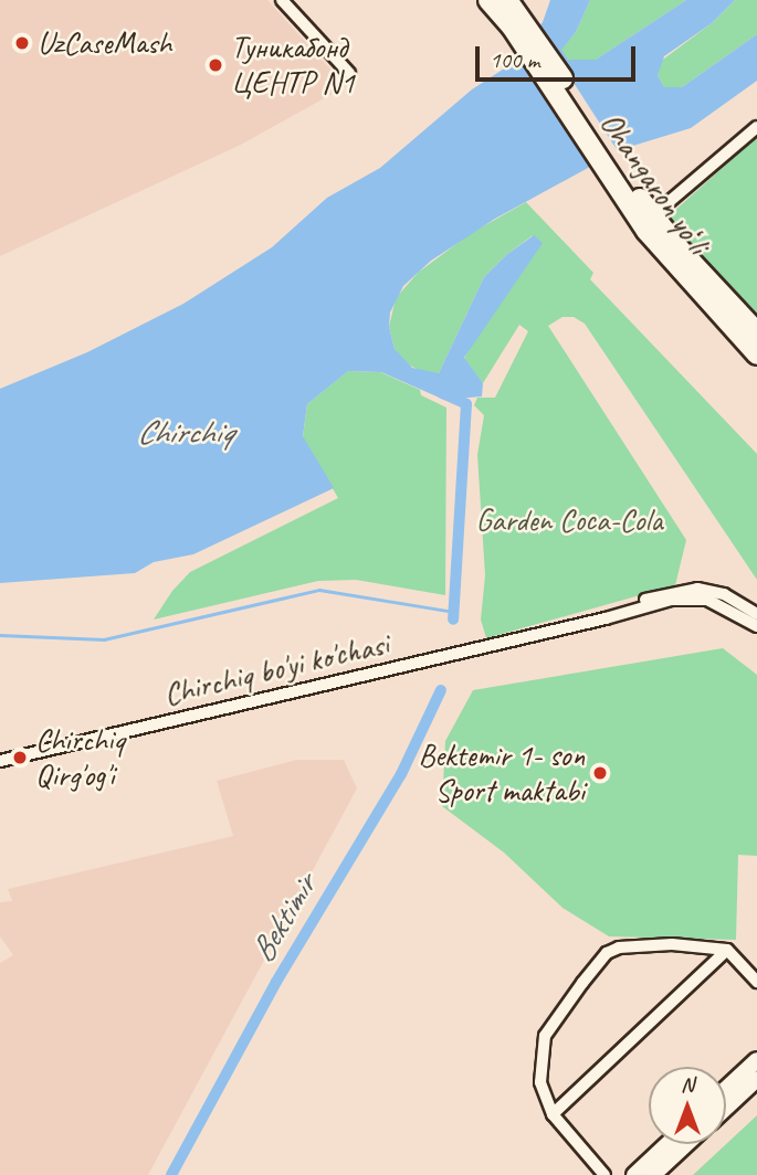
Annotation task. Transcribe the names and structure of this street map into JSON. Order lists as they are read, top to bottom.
{
  "streets": {
    "highway": ["Ohangaron yoʻli"],
    "street": ["Chirchiq bo'yi ko'chasi"]
  },
  "water": ["Chirchiq", "Bektimir"],
  "parks": ["Garden Coca-Cola"],
  "places": [
    "UzCaseMash",
    "Туникабонд ЦЕНТР N1",
    "Chirchiq Qirg'og'i",
    "Bektemir 1- son Sport maktabi"
  ],
  "scale_bar": "100 m",
  "north": "top"
}
